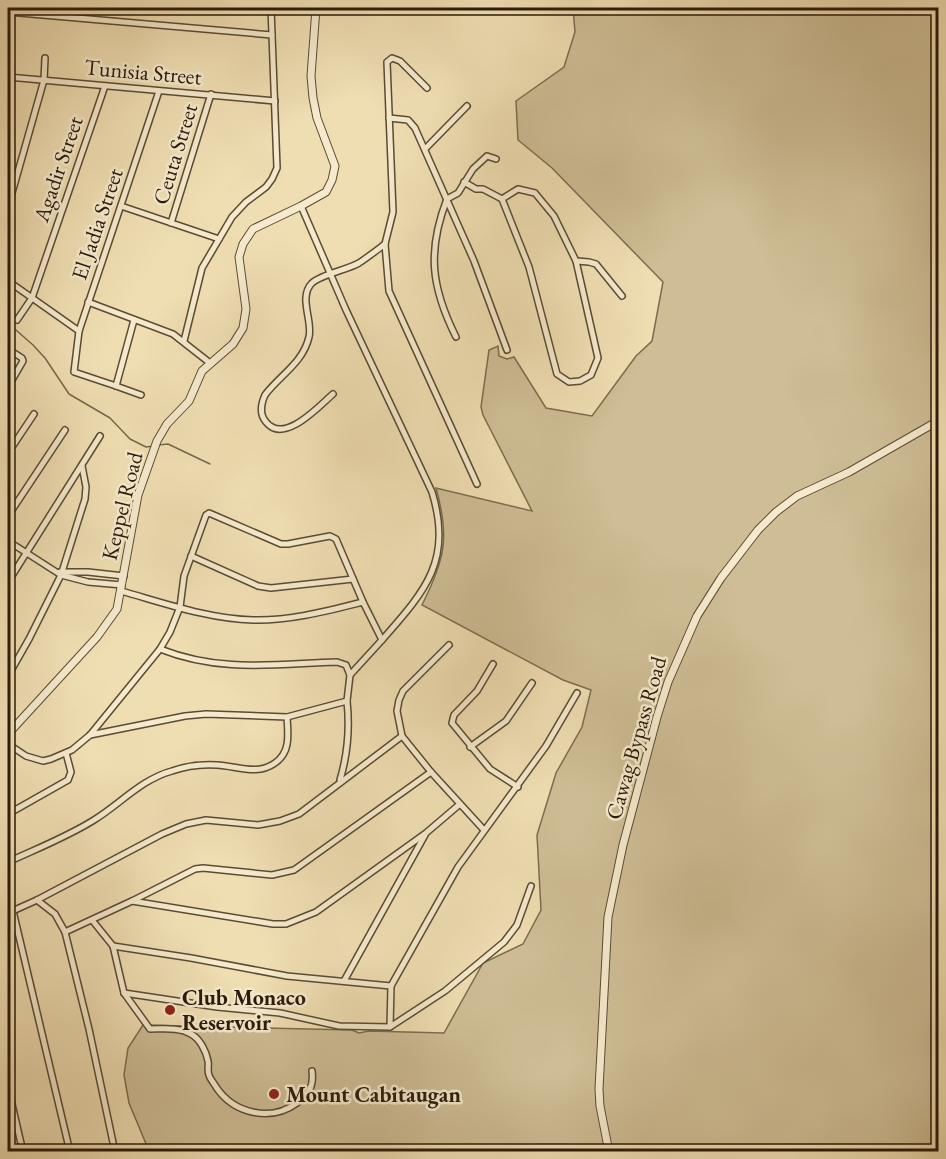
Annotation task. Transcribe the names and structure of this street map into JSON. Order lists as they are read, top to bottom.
{
  "streets": {
    "street": [
      "Tunisia Street",
      "Ceuta Street",
      "Agadir Street",
      "El Jadia Street",
      "Keppel Road",
      "Cawag Bypass Road"
    ]
  },
  "crossings": [
    ["Tunisia Street", "Ceuta Street"],
    ["Tunisia Street", "Agadir Street"],
    ["Tunisia Street", "El Jadia Street"]
  ],
  "places": ["Club Monaco Reservoir", "Mount Cabitaugan"]
}
